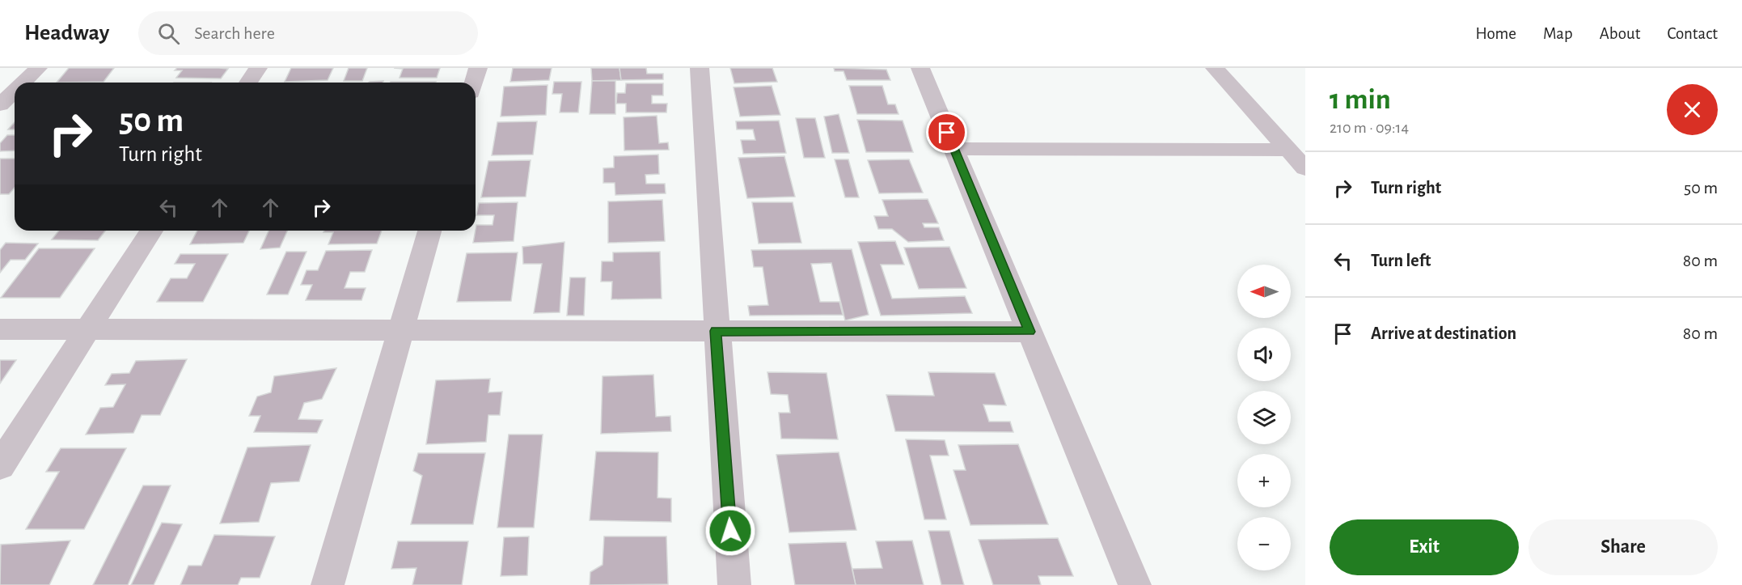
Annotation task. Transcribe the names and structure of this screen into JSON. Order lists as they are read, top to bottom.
{
  "north": "left",
  "page": {
    "header": "Headway",
    "search": "Search here",
    "nav": [
      "Home",
      "Map",
      "About",
      "Contact"
    ],
    "heading": ["1 min", "210 m · 09:14"],
    "turn": ["50 m", "Turn right"],
    "list": [
      {
        "name": "Turn right",
        "value": "50 m"
      },
      {
        "name": "Turn left",
        "value": "80 m"
      },
      {
        "name": "Arrive at destination",
        "value": "80 m"
      }
    ],
    "map_buttons": ["+", "−"],
    "buttons": ["Exit", "Share"]
  }
}
